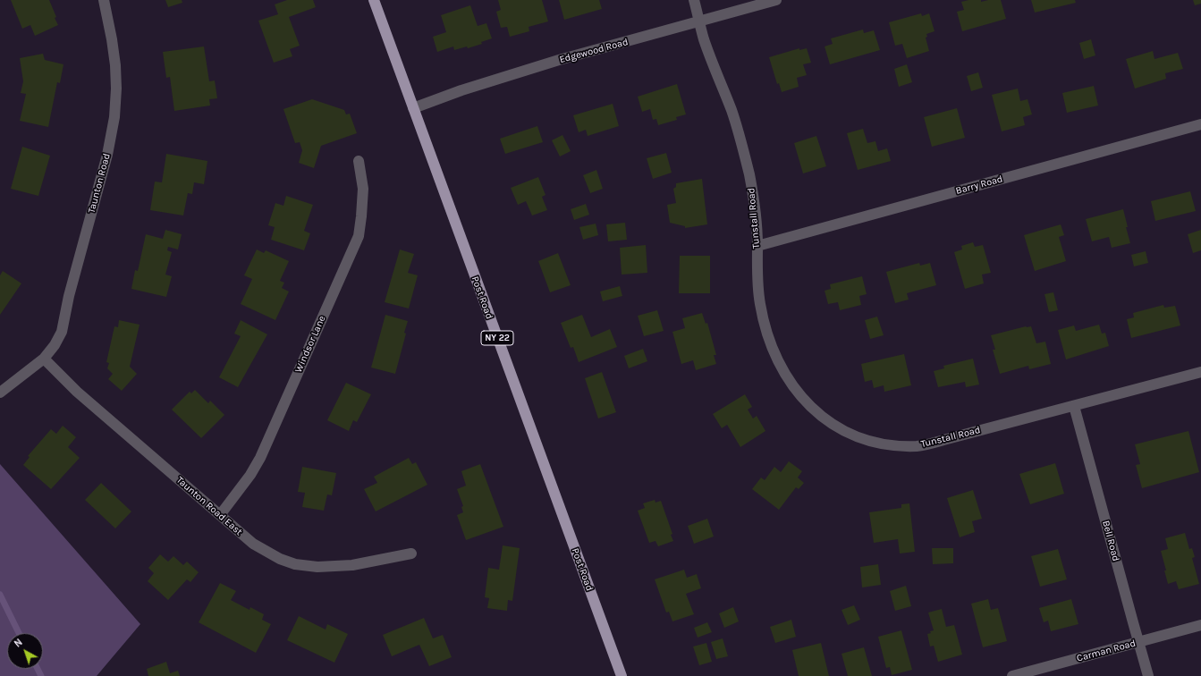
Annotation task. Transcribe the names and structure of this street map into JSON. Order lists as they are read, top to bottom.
{
  "streets": {
    "main road": ["Post Road", "NY 22"],
    "street": [
      "Edgewood Road",
      "Taunton Road",
      "Barry Road",
      "Tunstall Road",
      "Windsor Lane",
      "Taunton Road East",
      "Bell Road",
      "Carman Road"
    ]
  },
  "crossings": [
    ["Edgewood Road", "Tunstall Road"],
    ["Edgewood Road", "Post Road"],
    ["Taunton Road", "Taunton Road East"],
    ["Barry Road", "Tunstall Road"],
    ["Tunstall Road", "Bell Road"],
    ["Windsor Lane", "Taunton Road East"],
    ["Bell Road", "Carman Road"]
  ],
  "north": "top left"
}
